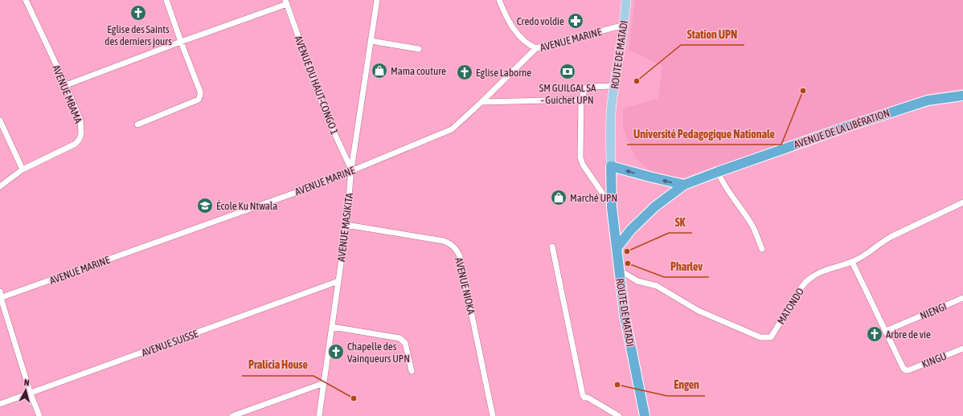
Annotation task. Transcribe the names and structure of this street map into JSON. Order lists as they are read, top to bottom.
{
  "streets": {
    "highway": ["ROUTE DE MATADI", "AVENUE DE LA LIBÉRATION"],
    "street": [
      "AVENUE MARINE",
      "AVENUE DU HAUT-CONGO 1",
      "AVENUE MBAMA",
      "AVENUE MASIKITA",
      "AVENUE NIOKA",
      "MATONDO",
      "NIENGI",
      "AVENUE SUISSE",
      "KINGU"
    ]
  },
  "crossings": [
    ["AVENUE MARINE", "ROUTE DE MATADI"],
    ["AVENUE MARINE", "AVENUE DU HAUT-CONGO 1"],
    ["AVENUE MARINE", "AVENUE MASIKITA"],
    ["ROUTE DE MATADI", "AVENUE DE LA LIBÉRATION"],
    ["ROUTE DE MATADI", "MATONDO"],
    ["AVENUE DU HAUT-CONGO 1", "AVENUE MASIKITA"],
    ["AVENUE MASIKITA", "AVENUE NIOKA"],
    ["AVENUE MASIKITA", "AVENUE SUISSE"],
    ["NIENGI", "KINGU"]
  ],
  "places": {
    "church": [
      "Eglise des Saints des derniers jours",
      "Eglise Laborne",
      "Arbre de vie",
      "Chapelle des Vainqueurs UPN"
    ],
    "pharmacy": ["Credo voldie"],
    "shop": ["Mama couture", "Marché UPN"],
    "bank": ["SM GUILGAL SA - Guichet UPN"],
    "other": [
      "Station UPN",
      "Université Pedagogique Nationale",
      "SK",
      "Pharlev",
      "Engen",
      "Pralicia House"
    ],
    "school or university": ["École Ku Ntwala"]
  },
  "north": "top"
}
